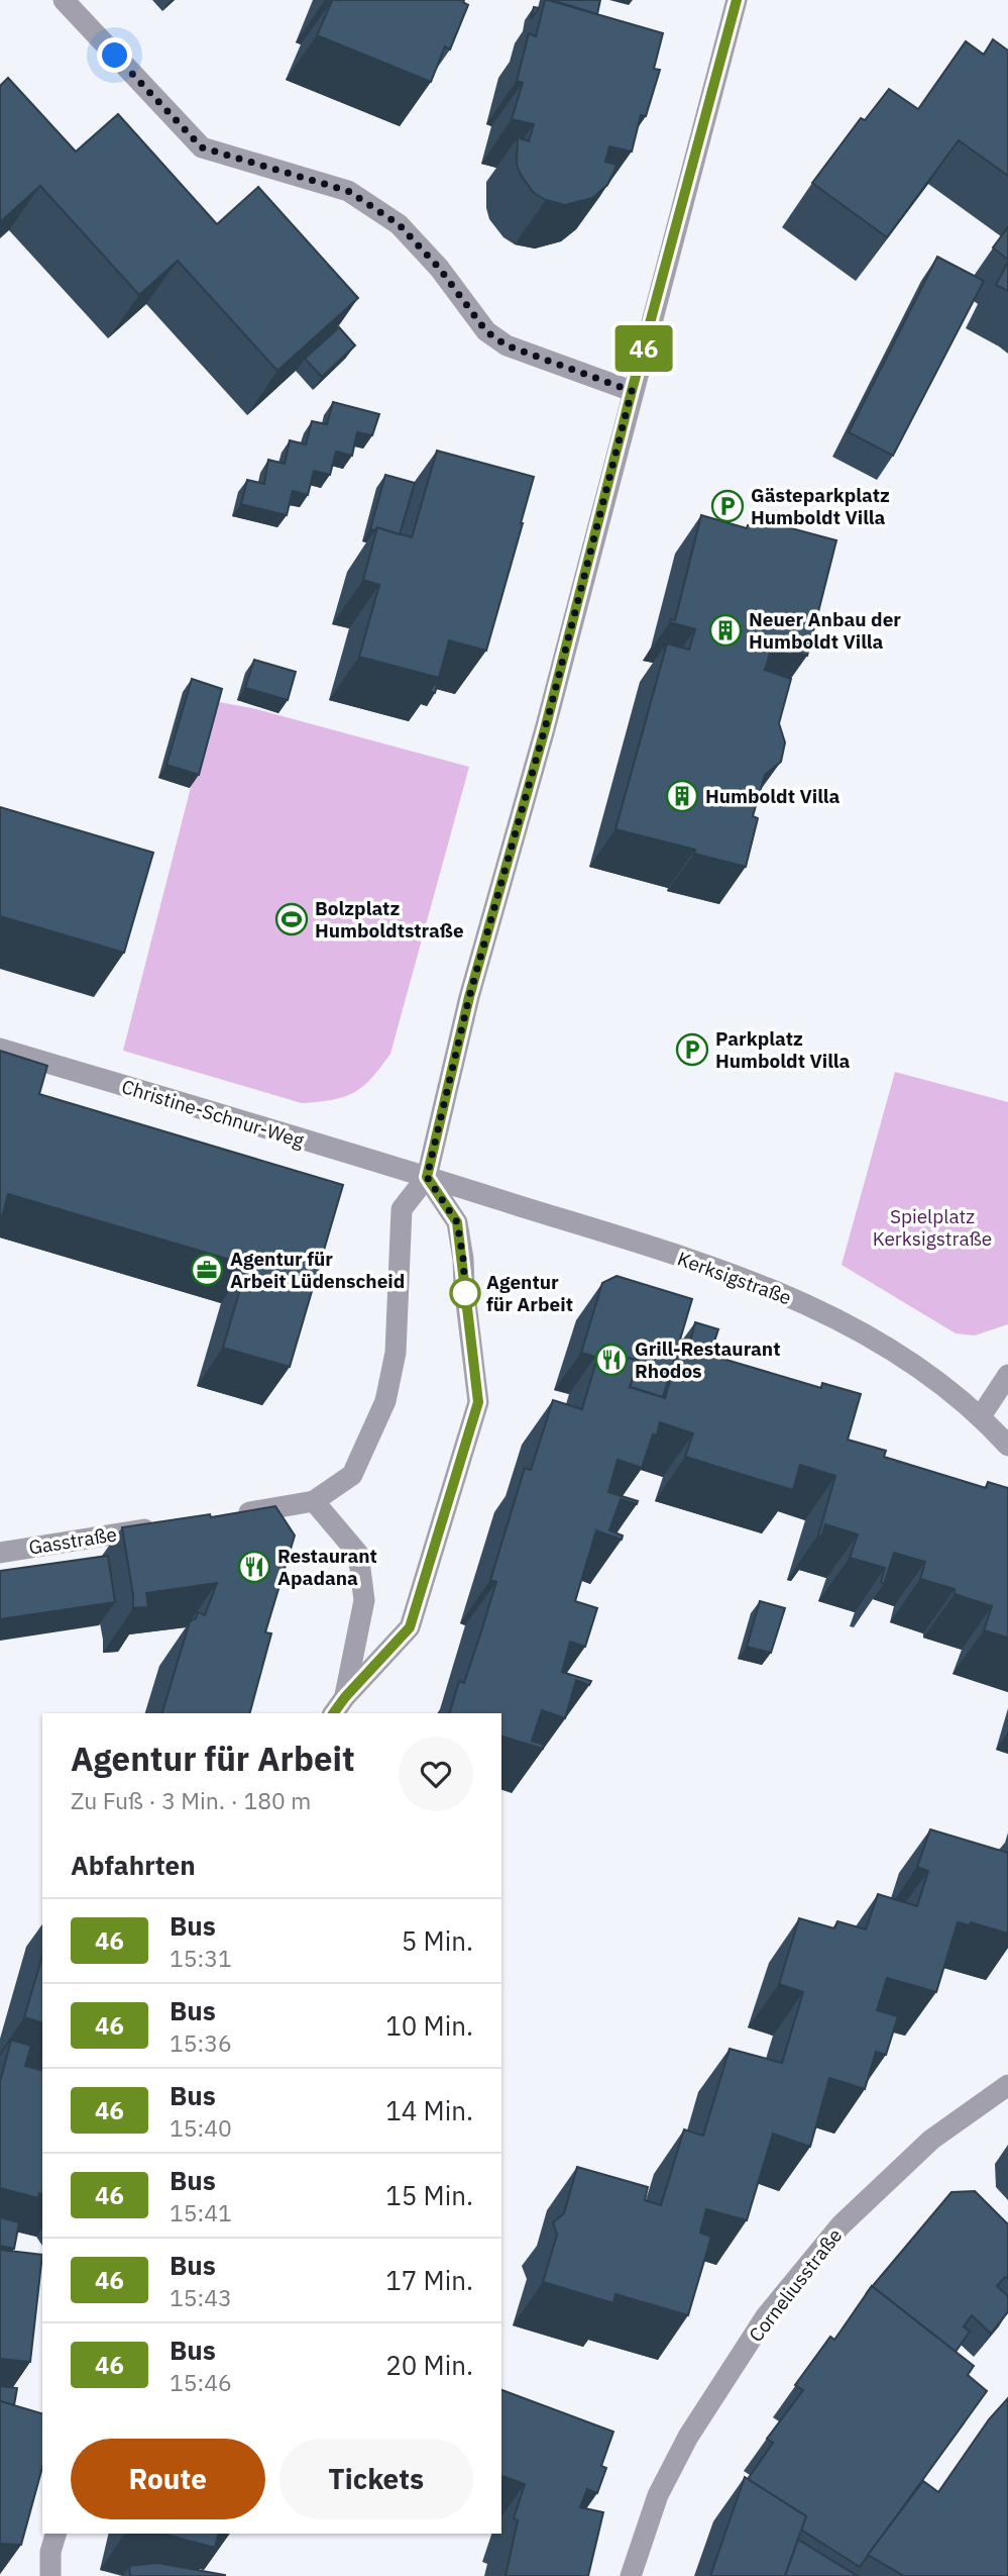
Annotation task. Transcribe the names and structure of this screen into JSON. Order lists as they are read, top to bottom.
{
  "streets": {
    "street": [
      "Christine-Schnur-Weg",
      "Kerksigstraße",
      "Gasstraße",
      "Corneliusstraße"
    ]
  },
  "crossings": [
    ["Christine-Schnur-Weg", "Kerksigstraße"]
  ],
  "parks": ["Spielplatz Kerksigstraße"],
  "places": {
    "parking": ["Gästeparkplatz Humboldt Villa", "Parkplatz Humboldt Villa"],
    "building": ["Neuer Anbau der Humboldt Villa", "Humboldt Villa"],
    "sports": ["Bolzplatz Humboldtstraße"],
    "office": ["Agentur für Arbeit Lüdenscheid"],
    "other": ["Agentur für Arbeit"],
    "restaurant": ["Grill-Restaurant Rhodos", "Restaurant Apadana"]
  },
  "lines": ["bus line 46"],
  "page": {
    "on_map": "46",
    "heading": [
      ["Agentur für Arbeit", "Zu Fuß · 3 Min. · 180 m"],
      "Abfahrten"
    ],
    "list": [
      {
        "mark": "46",
        "name": "Bus",
        "note": "15:31",
        "value": "5 Min."
      },
      {
        "mark": "46",
        "name": "Bus",
        "note": "15:36",
        "value": "10 Min."
      },
      {
        "mark": "46",
        "name": "Bus",
        "note": "15:40",
        "value": "14 Min."
      },
      {
        "mark": "46",
        "name": "Bus",
        "note": "15:41",
        "value": "15 Min."
      },
      {
        "mark": "46",
        "name": "Bus",
        "note": "15:43",
        "value": "17 Min."
      },
      {
        "mark": "46",
        "name": "Bus",
        "note": "15:46",
        "value": "20 Min."
      }
    ],
    "buttons": ["Route", "Tickets"]
  }
}
